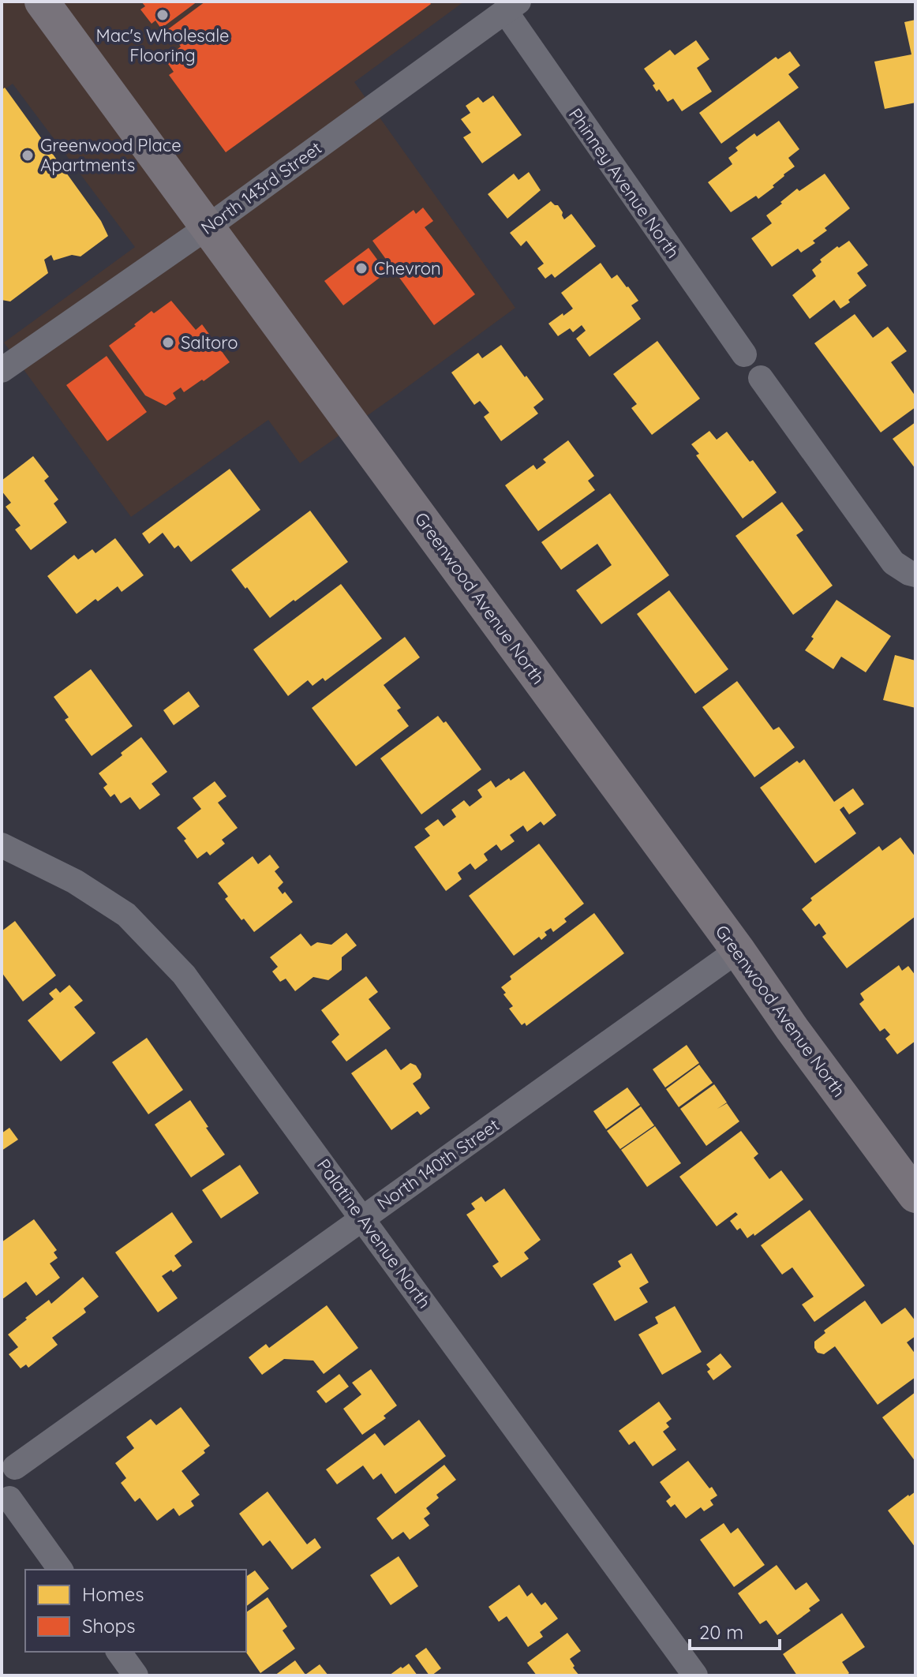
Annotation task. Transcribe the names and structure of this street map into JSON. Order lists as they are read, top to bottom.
{
  "streets": {
    "main road": ["Greenwood Avenue North"],
    "street": [
      "Phinney Avenue North",
      "North 143rd Street",
      "North 140th Street",
      "Palatine Avenue North"
    ]
  },
  "crossings": [
    ["Phinney Avenue North", "North 143rd Street"],
    ["North 143rd Street", "Greenwood Avenue North"],
    ["Greenwood Avenue North", "North 140th Street"],
    ["North 140th Street", "Palatine Avenue North"]
  ],
  "places": [
    "Mac's Wholesale Flooring",
    "Greenwood Place Apartments",
    "Chevron",
    "Saltoro"
  ],
  "legend": ["Homes", "Shops"],
  "scale_bar": "20 m"
}
